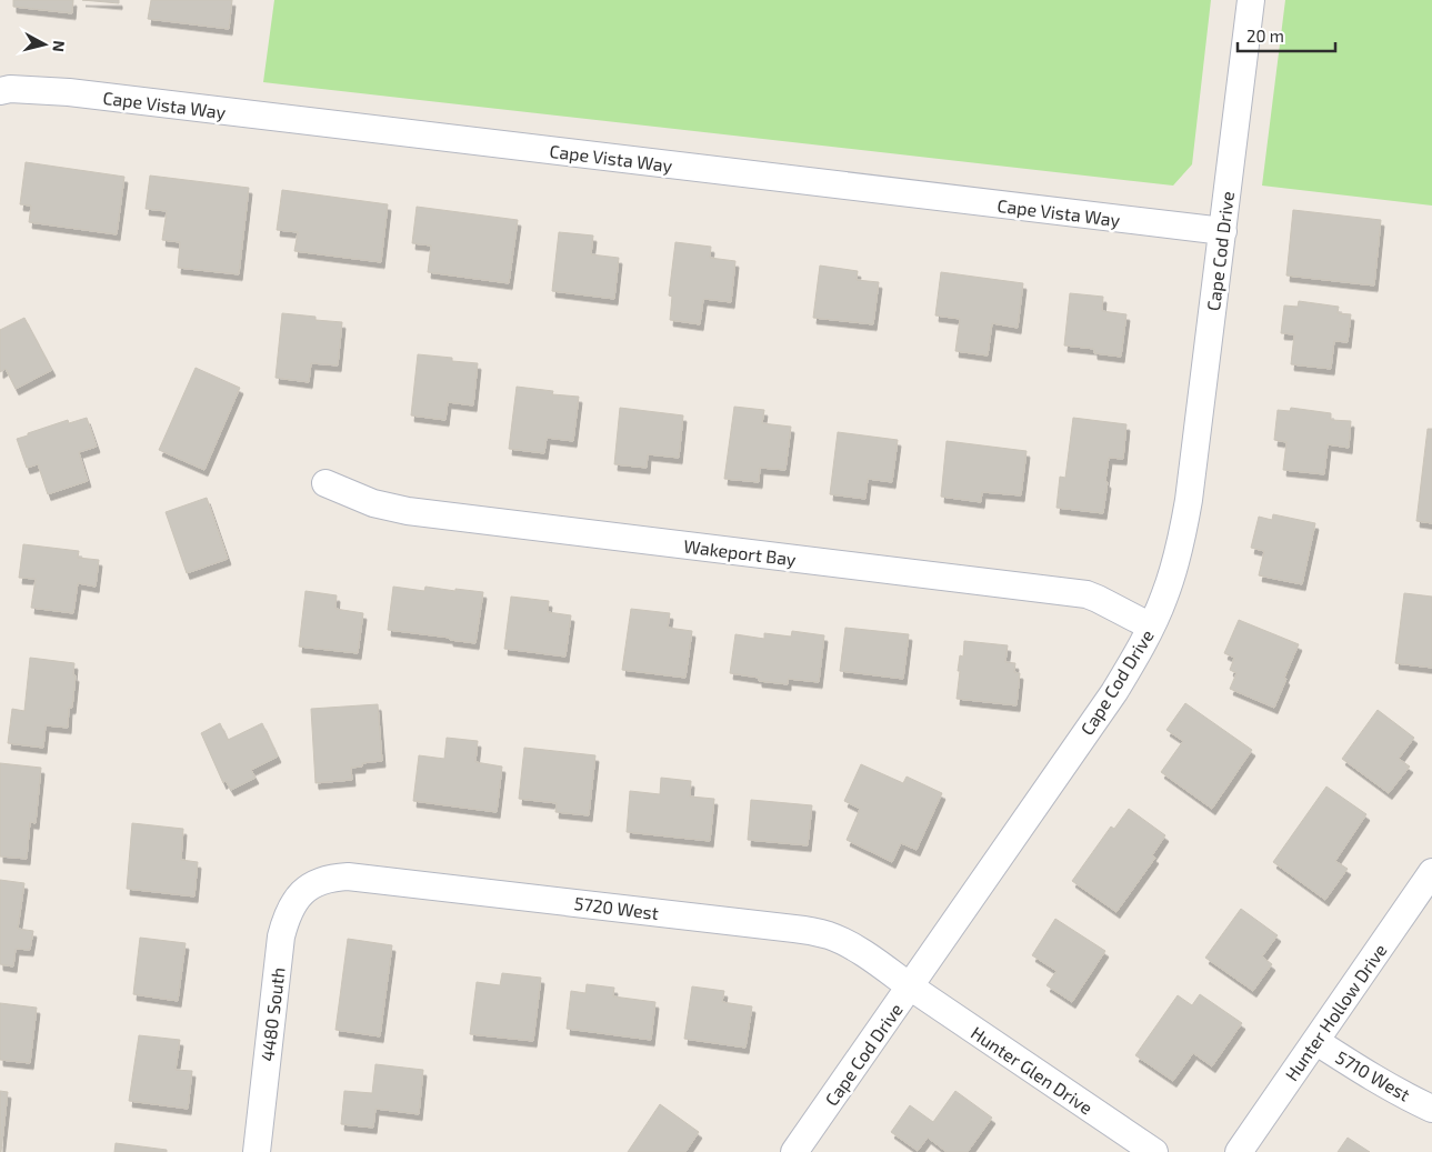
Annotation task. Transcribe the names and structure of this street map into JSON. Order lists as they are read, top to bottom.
{
  "streets": {
    "street": [
      "Cape Vista Way",
      "Cape Cod Drive",
      "Wakeport Bay",
      "5720 West",
      "Hunter Hollow Drive",
      "4480 South",
      "Hunter Glen Drive",
      "5710 West"
    ]
  },
  "crossings": [
    ["Cape Vista Way", "Cape Cod Drive"],
    ["Cape Cod Drive", "Wakeport Bay"],
    ["Cape Cod Drive", "5720 West"],
    ["Cape Cod Drive", "Hunter Glen Drive"],
    ["5720 West", "4480 South"],
    ["5720 West", "Hunter Glen Drive"],
    ["Hunter Hollow Drive", "5710 West"]
  ],
  "scale_bar": "20 m",
  "north": "right"
}
